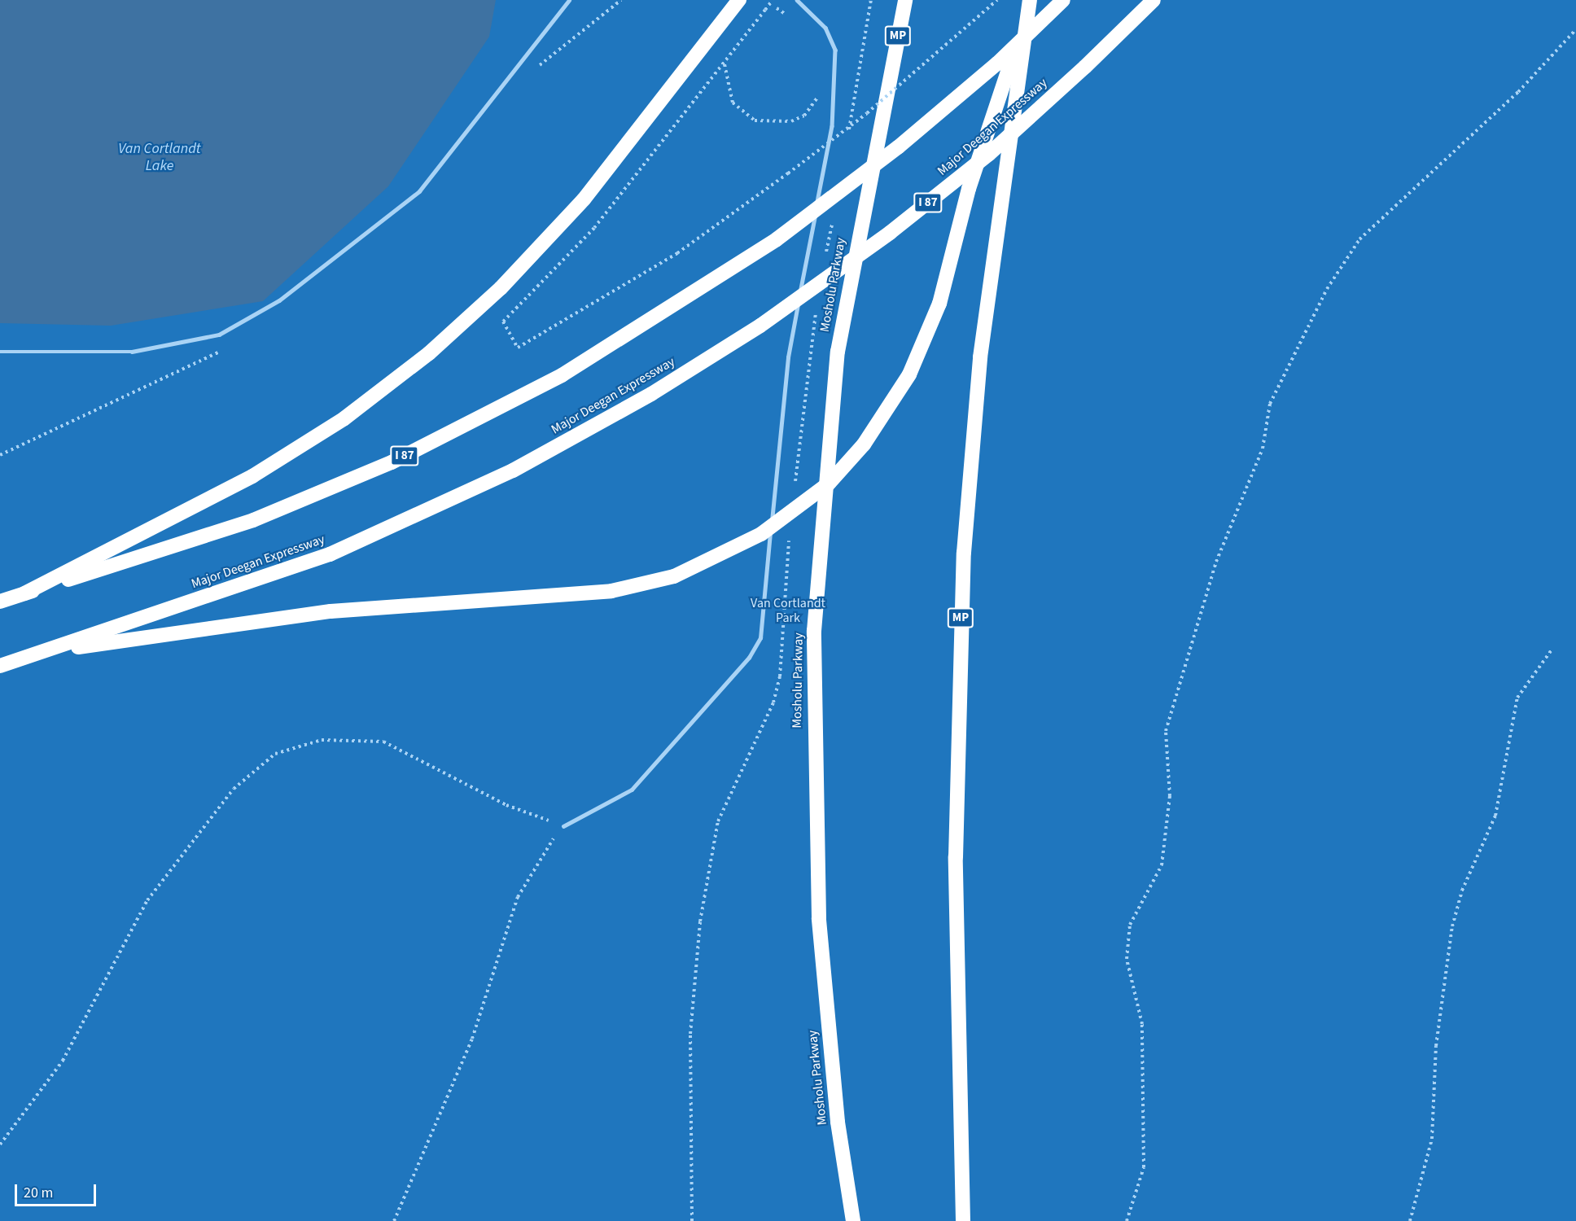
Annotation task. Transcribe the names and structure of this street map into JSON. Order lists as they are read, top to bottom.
{
  "streets": {
    "highway": [
      "MP",
      "Major Deegan Expressway",
      "I 87",
      "Mosholu Parkway"
    ]
  },
  "water": ["Van Cortlandt Lake"],
  "parks": ["Van Cortlandt Park"],
  "scale_bar": "20 m"
}
